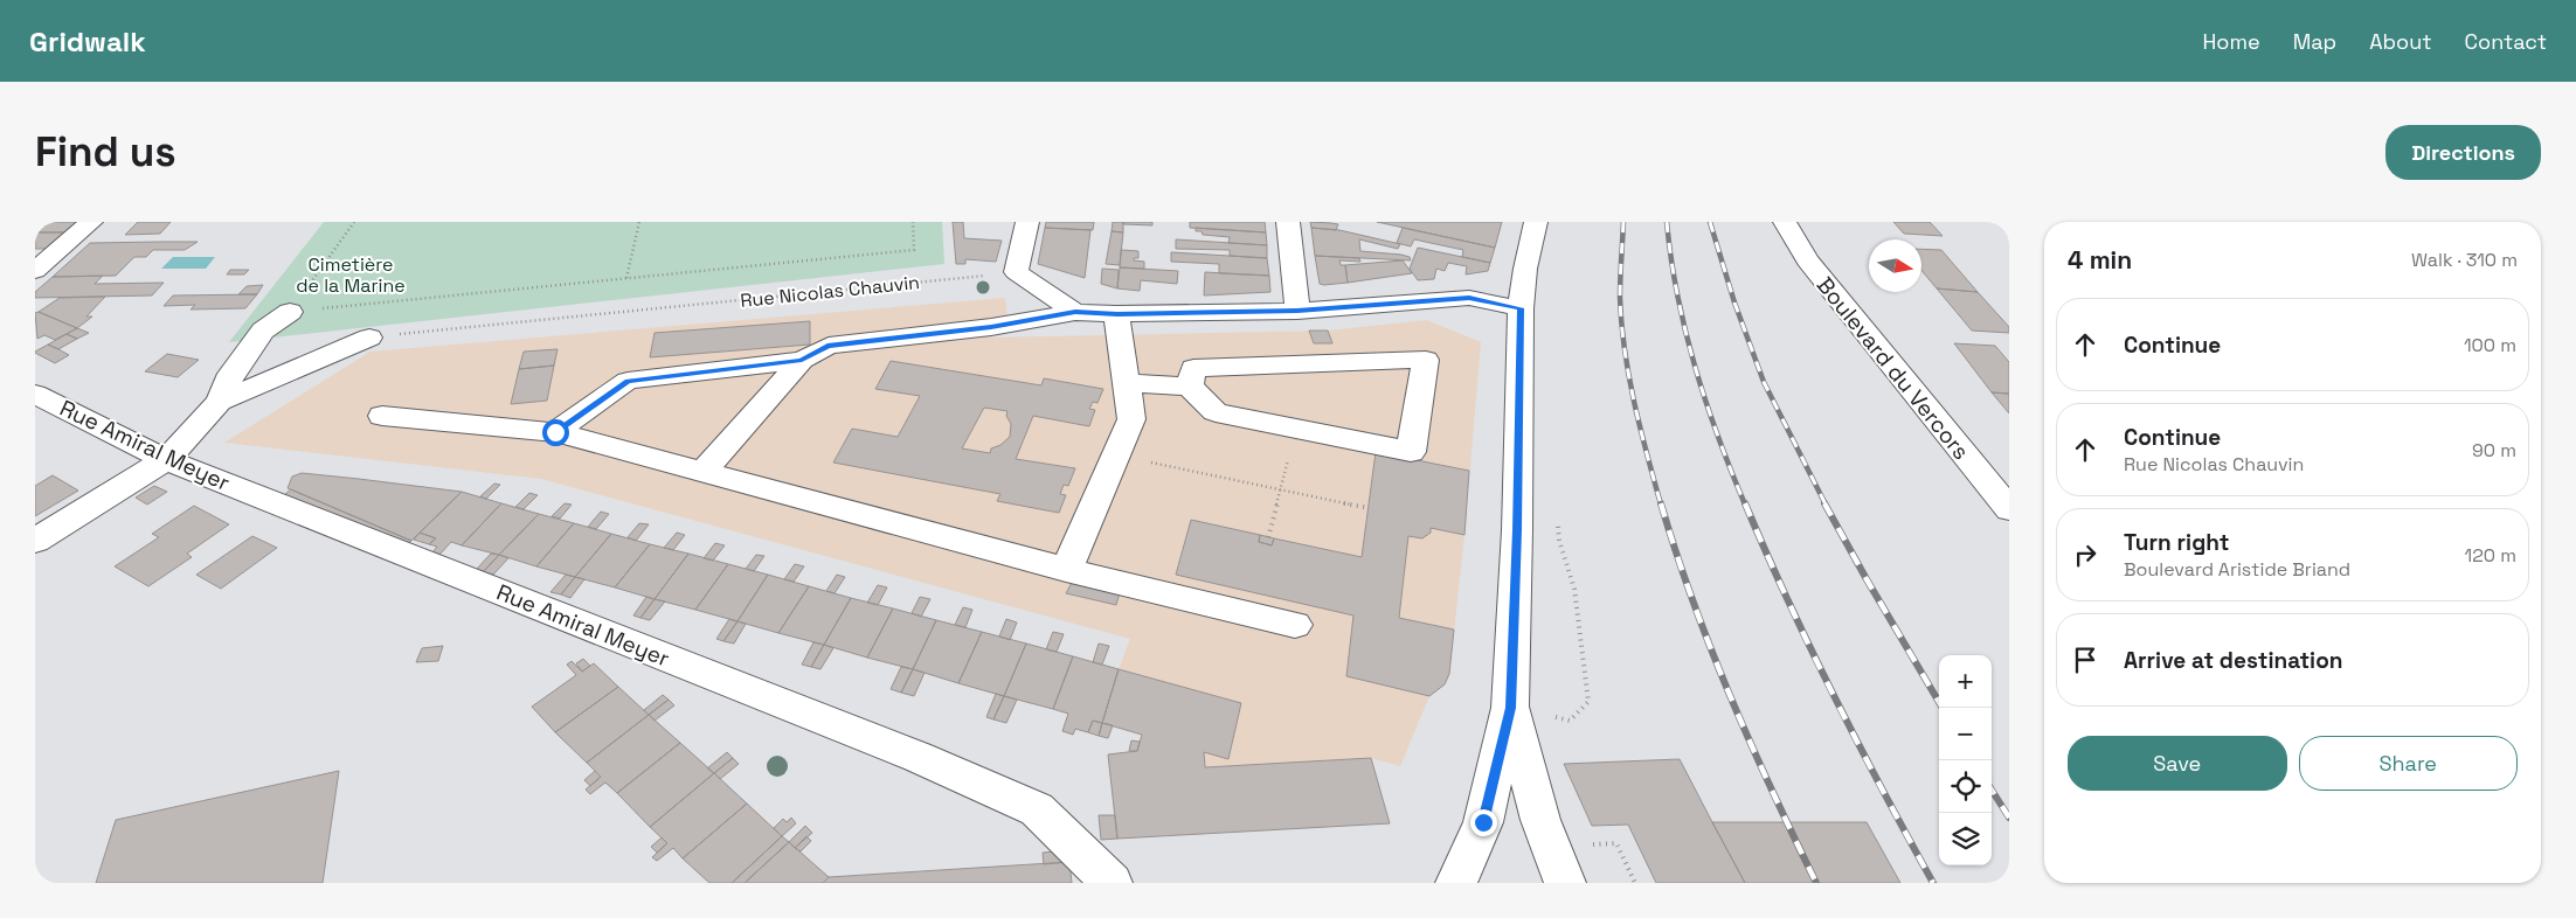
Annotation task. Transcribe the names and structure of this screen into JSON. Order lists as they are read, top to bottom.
{
  "streets": {
    "street": ["Boulevard du Vercors", "Rue Amiral Meyer"],
    "path": ["Rue Nicolas Chauvin"]
  },
  "parks": ["Cimetière de la Marine"],
  "north": "right",
  "page": {
    "header": "Gridwalk",
    "nav": [
      "Home",
      "Map",
      "About",
      "Contact"
    ],
    "buttons": [
      "Directions",
      ["Save", "Share"]
    ],
    "title": "Find us",
    "heading": ["4 min", "Walk · 310 m"],
    "list": [
      ["Continue", "100 m"],
      ["Continue", "Rue Nicolas Chauvin", "90 m"],
      ["Turn right", "Boulevard Aristide Briand", "120 m"],
      "Arrive at destination"
    ],
    "map_buttons": ["+", "−"]
  }
}
